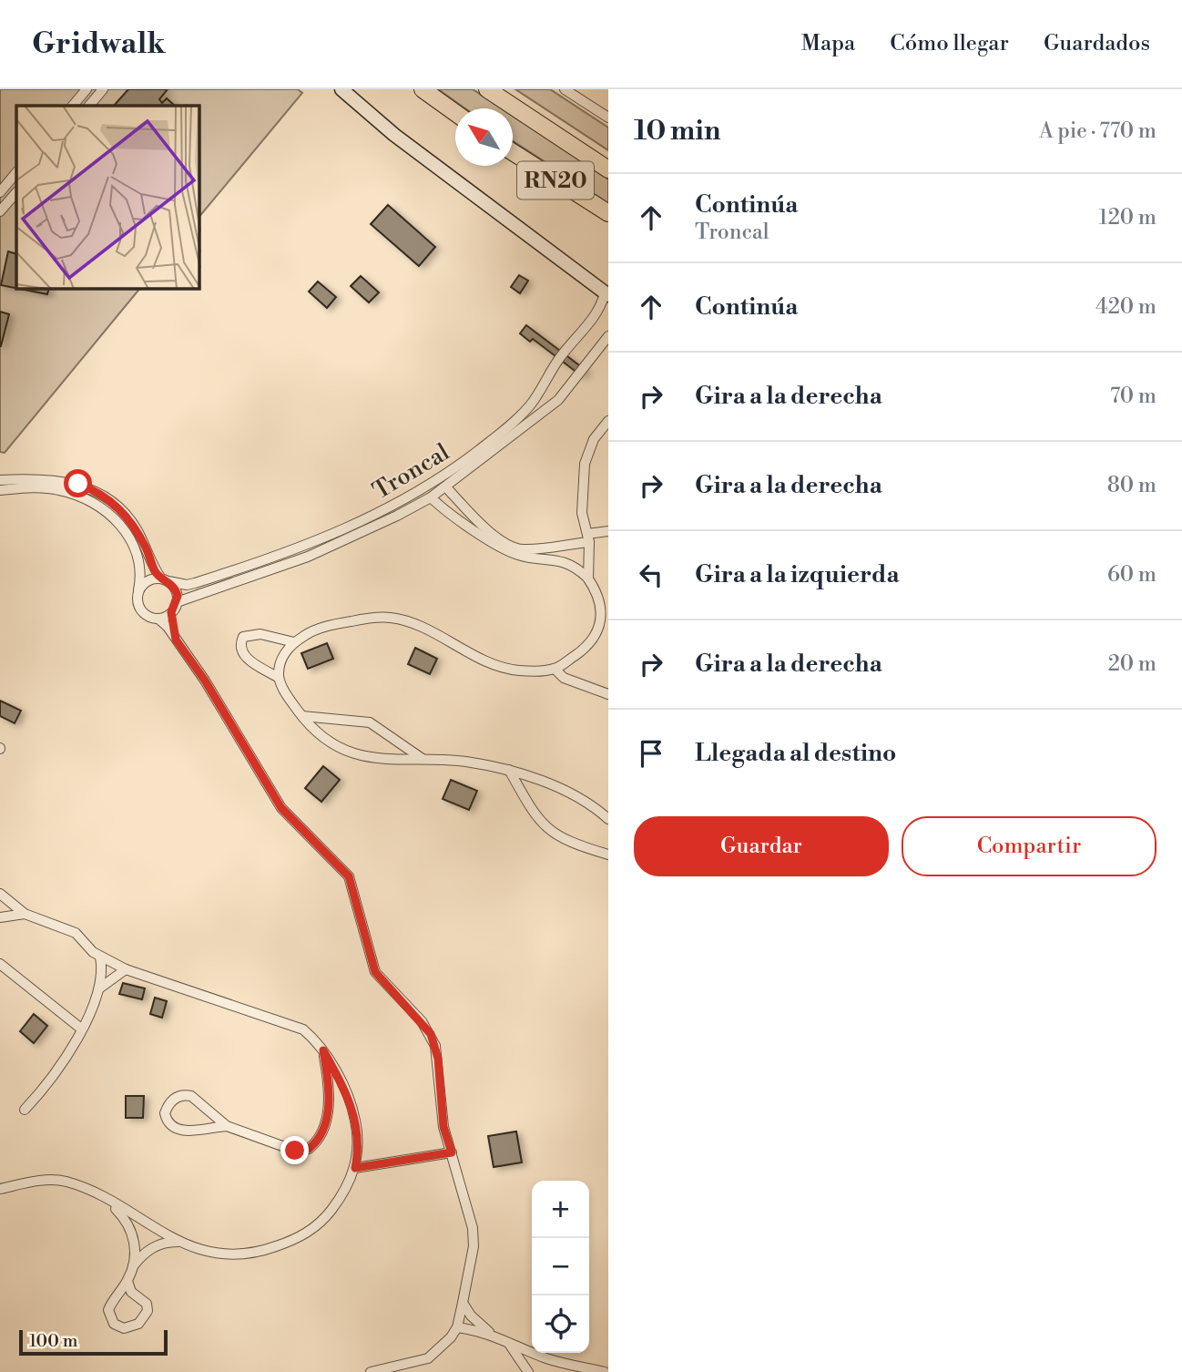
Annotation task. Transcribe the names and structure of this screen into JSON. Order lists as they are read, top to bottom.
{
  "streets": {
    "highway": ["RN20"],
    "street": ["Troncal"]
  },
  "scale_bar": "100 m",
  "north": "top left",
  "page": {
    "header": "Gridwalk",
    "nav": ["Mapa", "Cómo llegar", "Guardados"],
    "heading": ["10 min", "A pie · 770 m"],
    "list": [
      ["Continúa", "Troncal", "120 m"],
      ["Continúa", "420 m"],
      ["Gira a la derecha", "70 m"],
      ["Gira a la derecha", "80 m"],
      ["Gira a la izquierda", "60 m"],
      ["Gira a la derecha", "20 m"],
      "Llegada al destino"
    ],
    "buttons": ["Guardar", "Compartir"],
    "map_buttons": ["+", "−"],
    "scale": "100 m"
  }
}
